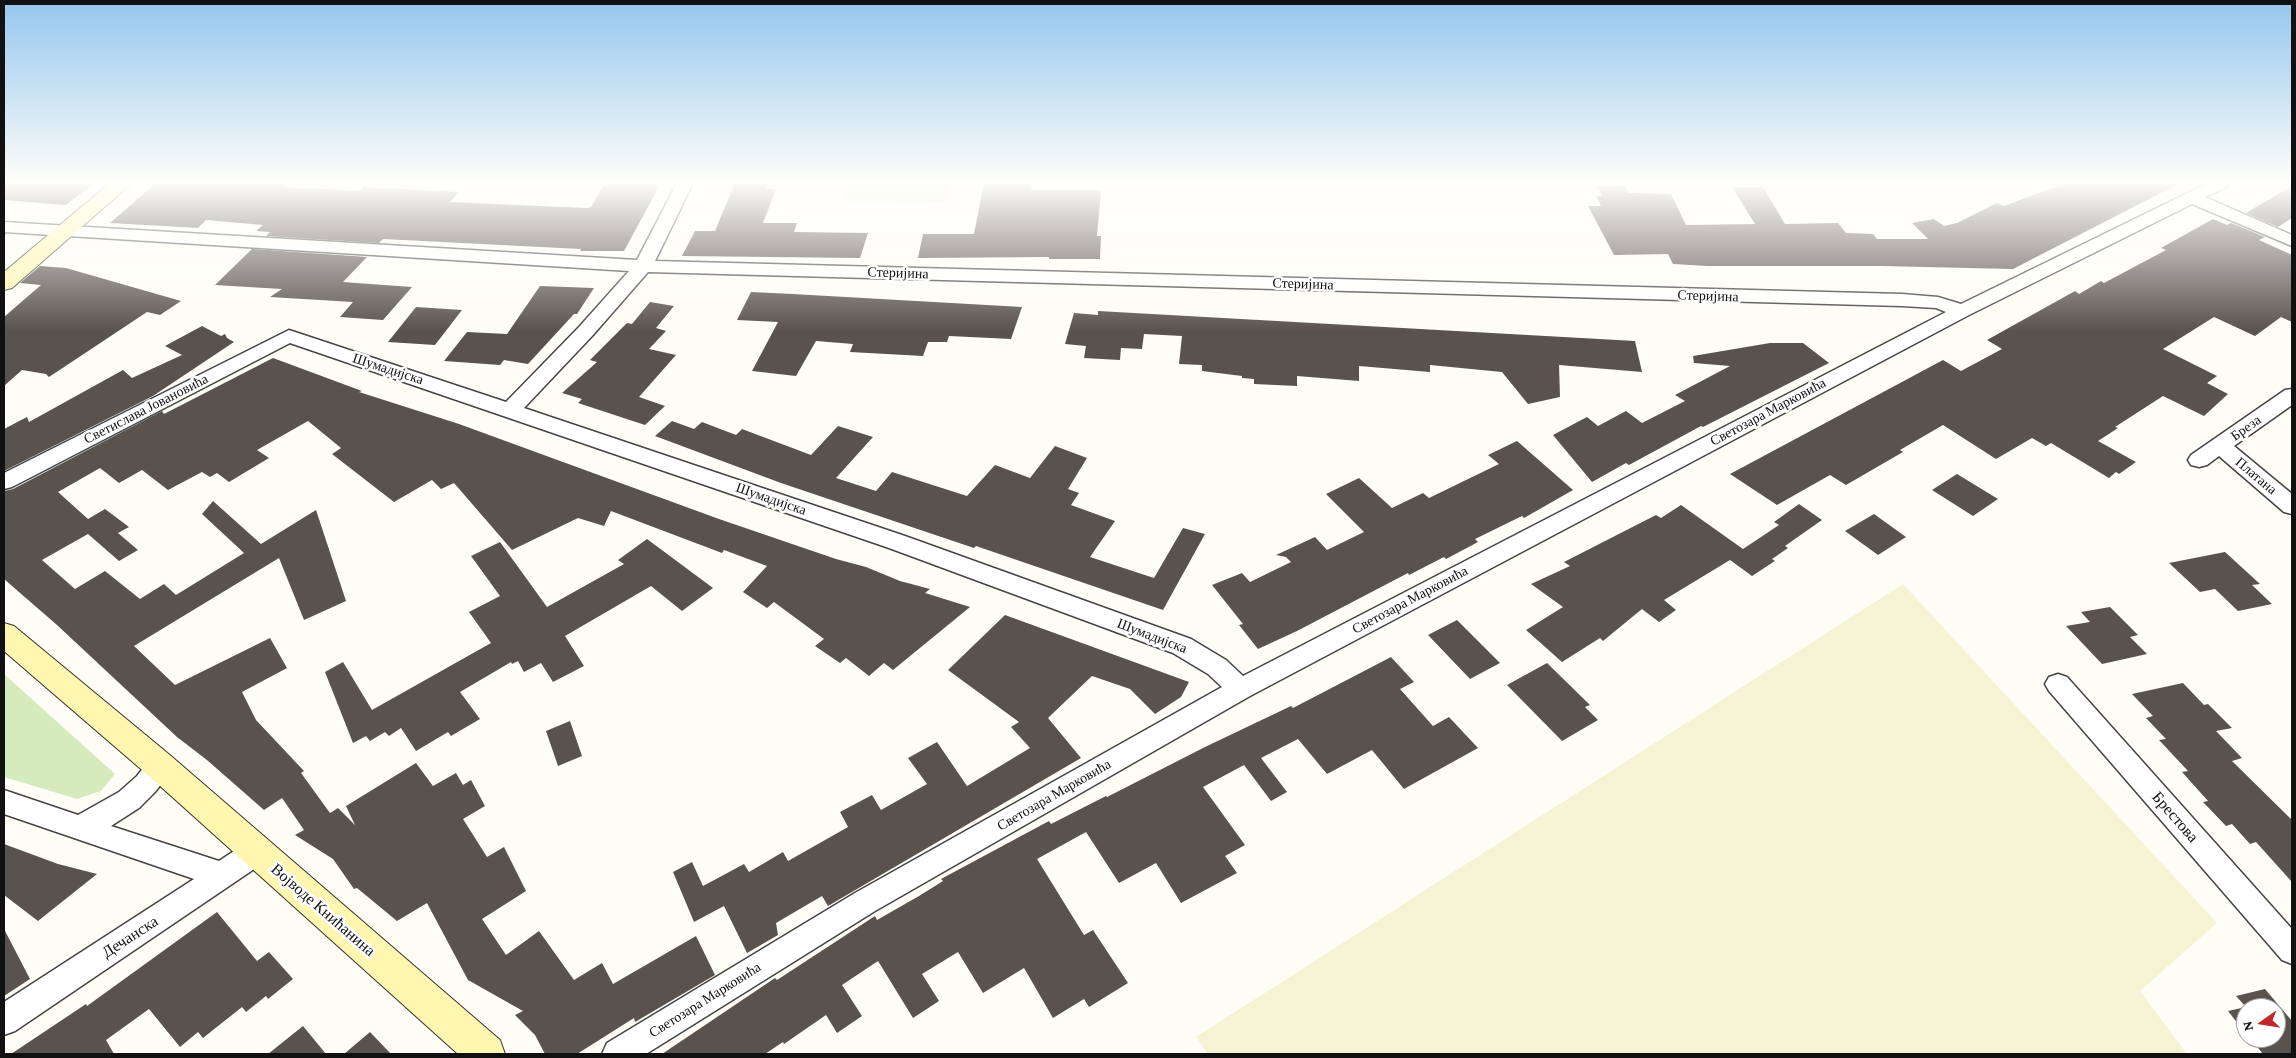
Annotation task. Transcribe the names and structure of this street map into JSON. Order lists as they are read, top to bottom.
{
  "streets": {
    "street": [
      "Стеријина",
      "Шумадијска",
      "Светислава Јовановића",
      "Светозара Марковића",
      "Бреза",
      "Платана",
      "Брестова",
      "Војводе Книћанина",
      "Дечанска"
    ]
  },
  "crossings": [
    ["Стеријина", "Светозара Марковића"],
    ["Шумадијска", "Светислава Јовановића"],
    ["Шумадијска", "Светозара Марковића"],
    ["Бреза", "Платана"],
    ["Војводе Книћанина", "Дечанска"]
  ],
  "north": "left"
}
